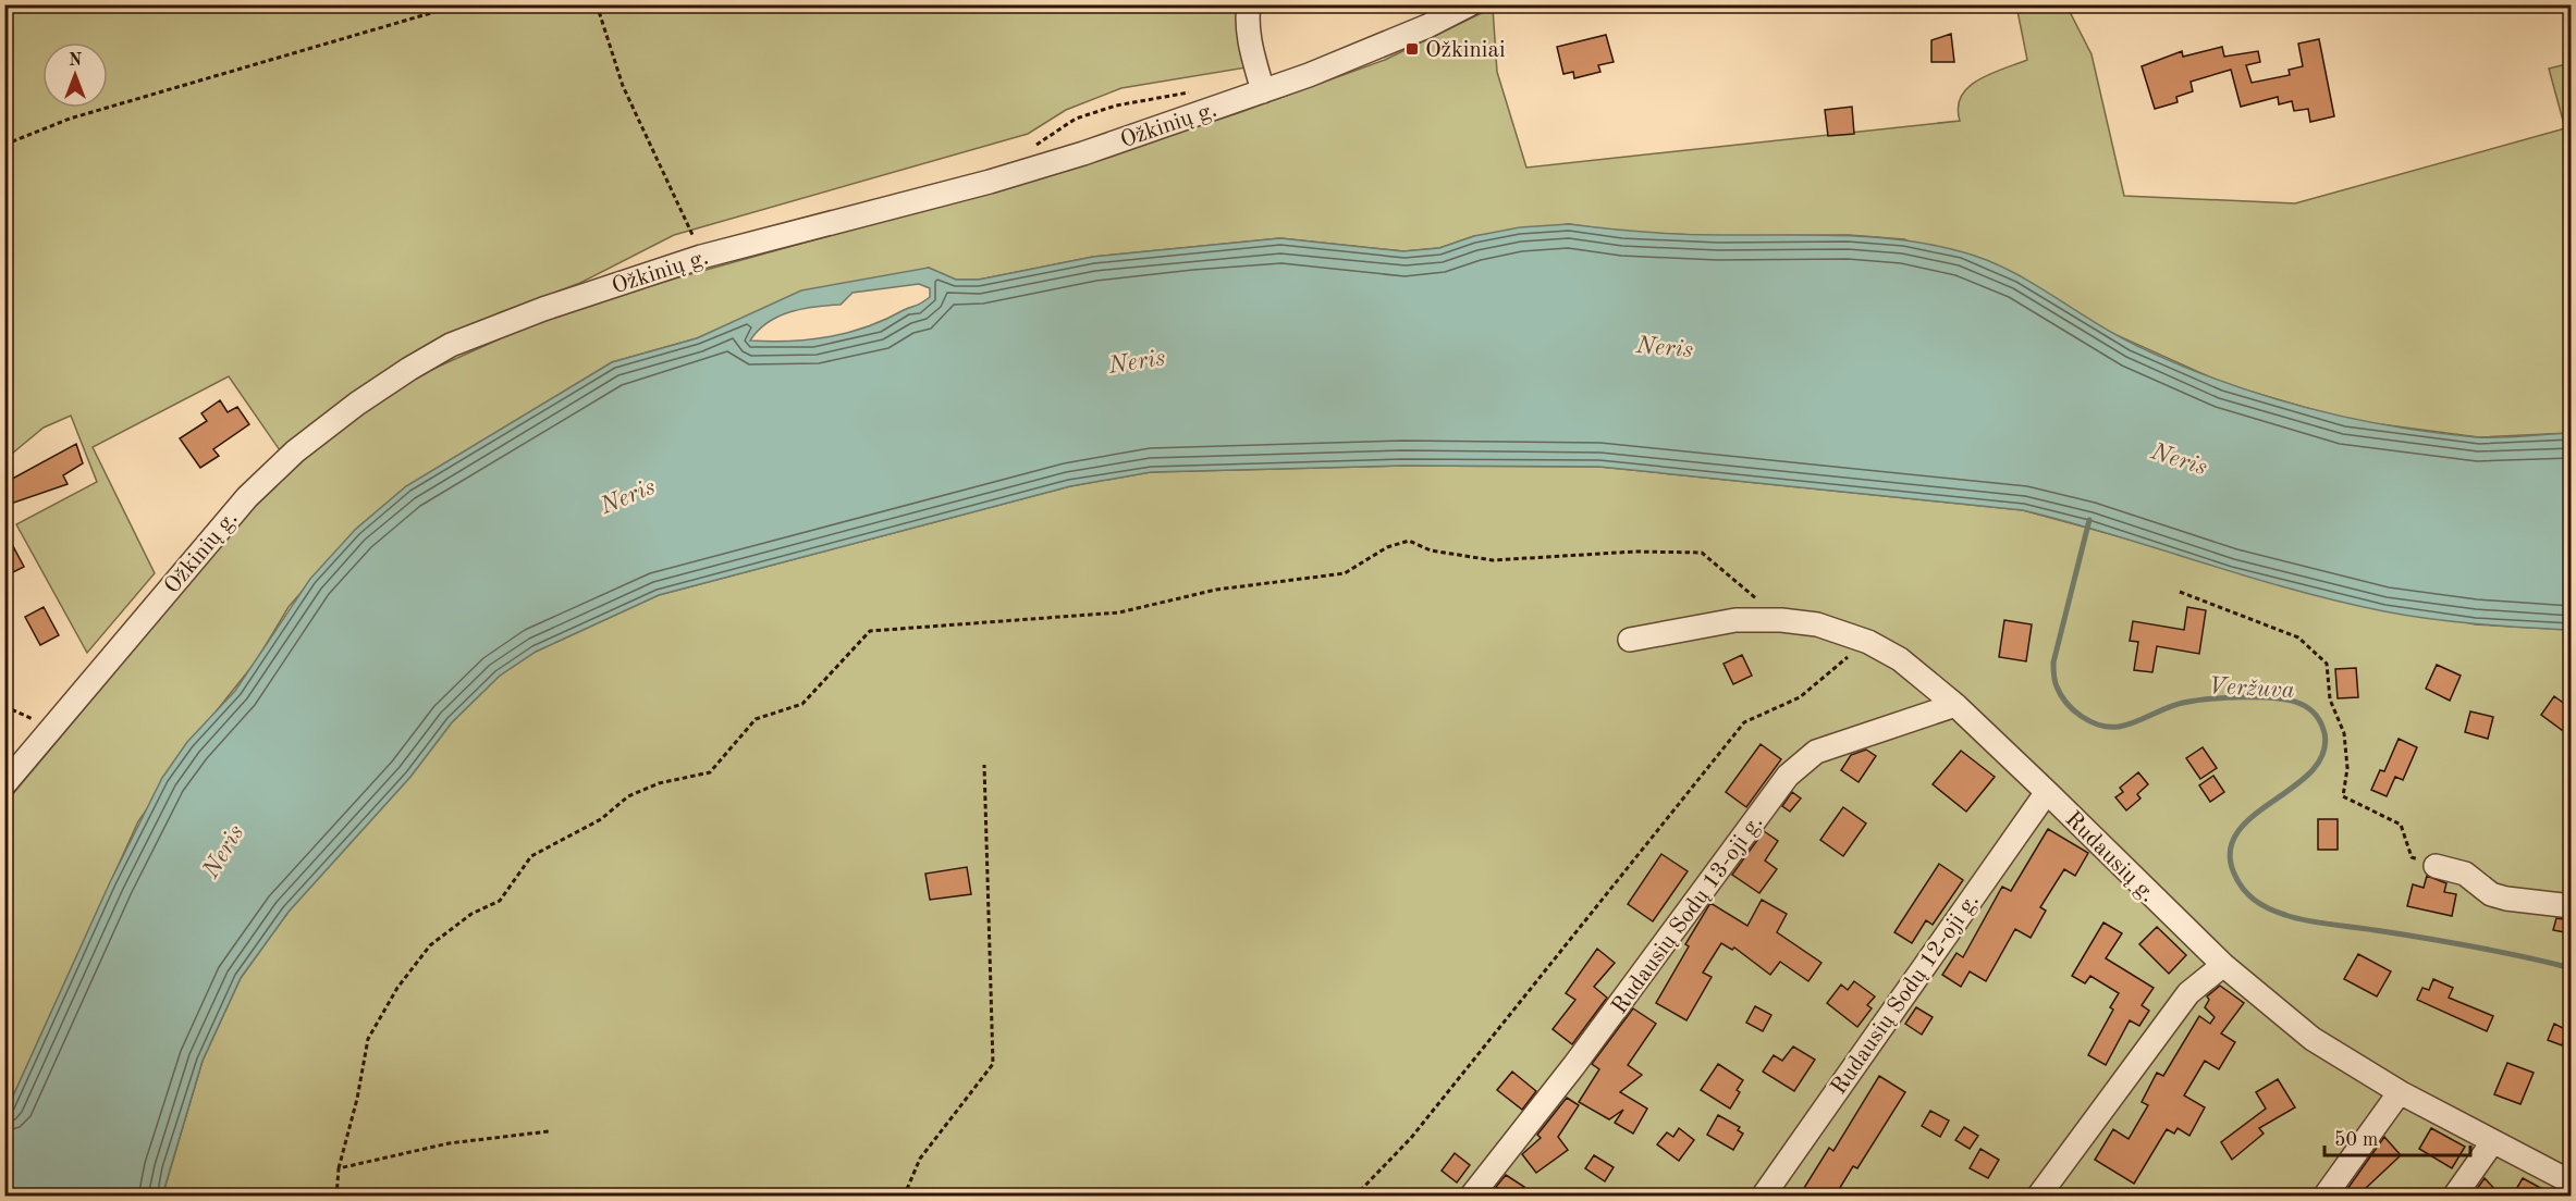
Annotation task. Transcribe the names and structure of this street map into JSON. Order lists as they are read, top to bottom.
{
  "streets": {
    "street": [
      "Ožkinių g.",
      "Rudausių g.",
      "Rudausių Sodų 13-oji g.",
      "Rudausių Sodų 12-oji g."
    ]
  },
  "crossings": [
    ["Rudausių g.", "Rudausių Sodų 13-oji g."],
    ["Rudausių g.", "Rudausių Sodų 12-oji g."]
  ],
  "water": ["Neris", "Veržuva"],
  "places": {
    "transit": ["Ožkiniai"]
  },
  "scale_bar": "50 m",
  "north": "top"
}
